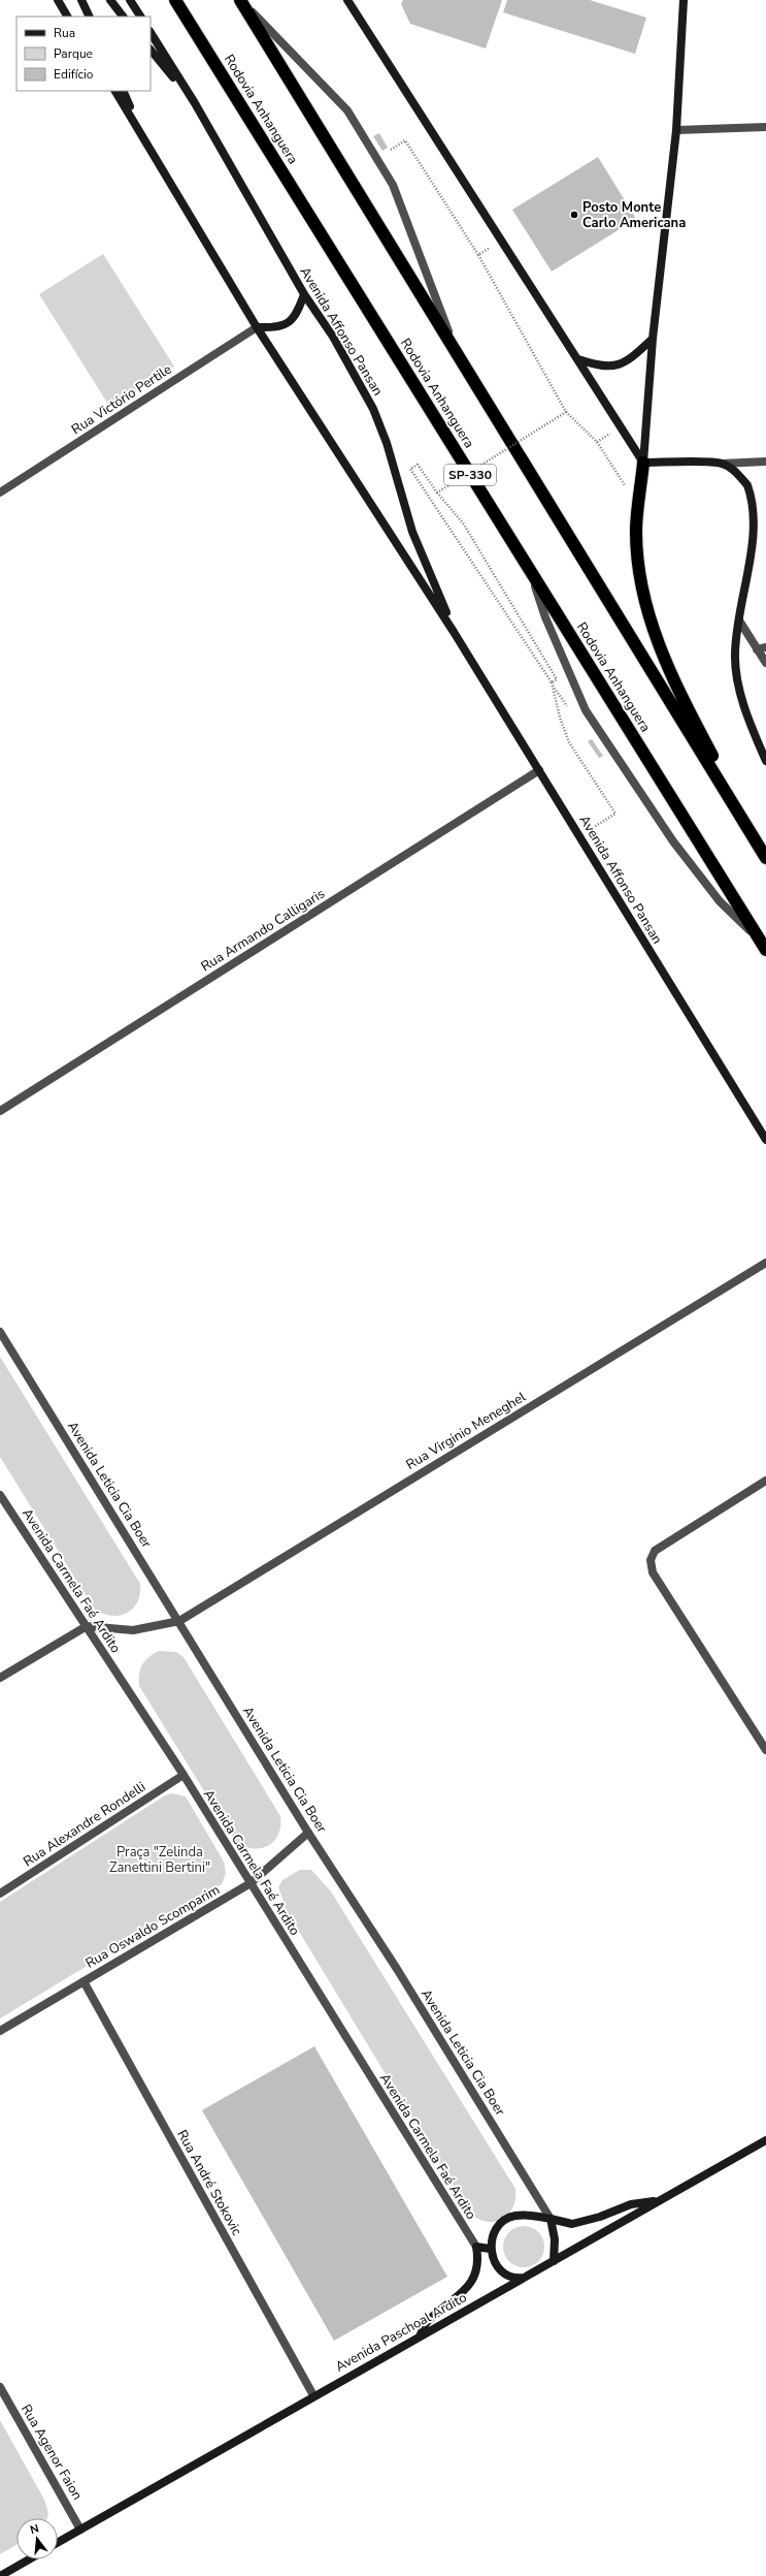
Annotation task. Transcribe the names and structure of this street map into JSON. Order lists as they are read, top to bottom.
{
  "streets": {
    "highway": ["Rodovia Anhanguera", "SP-330"],
    "main road": ["Avenida Affonso Pansan", "Avenida Paschoal Ardito"],
    "street": [
      "Rua Victório Pertile",
      "Rua Armando Calligaris",
      "Rua Virginio Meneghel",
      "Avenida Leticia Cia Boer",
      "Avenida Carmela Faé Ardito",
      "Rua Alexandre Rondelli",
      "Rua Oswaldo Scomparim",
      "Rua André Stokovic",
      "Rua Agenor Faion"
    ]
  },
  "crossings": [
    ["Avenida Affonso Pansan", "Rua Victório Pertile"],
    ["Avenida Affonso Pansan", "Rua Armando Calligaris"],
    ["Rua Virginio Meneghel", "Avenida Leticia Cia Boer"],
    ["Avenida Leticia Cia Boer", "Rua Oswaldo Scomparim"],
    ["Avenida Leticia Cia Boer", "Avenida Paschoal Ardito"],
    ["Avenida Carmela Faé Ardito", "Rua Alexandre Rondelli"],
    ["Avenida Carmela Faé Ardito", "Rua Oswaldo Scomparim"],
    ["Rua Oswaldo Scomparim", "Rua André Stokovic"],
    ["Rua André Stokovic", "Avenida Paschoal Ardito"],
    ["Avenida Paschoal Ardito", "Rua Agenor Faion"]
  ],
  "parks": ["Praça \"Zelinda Zanettini Bertini\""],
  "places": ["Posto Monte Carlo Americana"],
  "legend": ["Rua", "Parque", "Edifício"],
  "north": "top"
}
